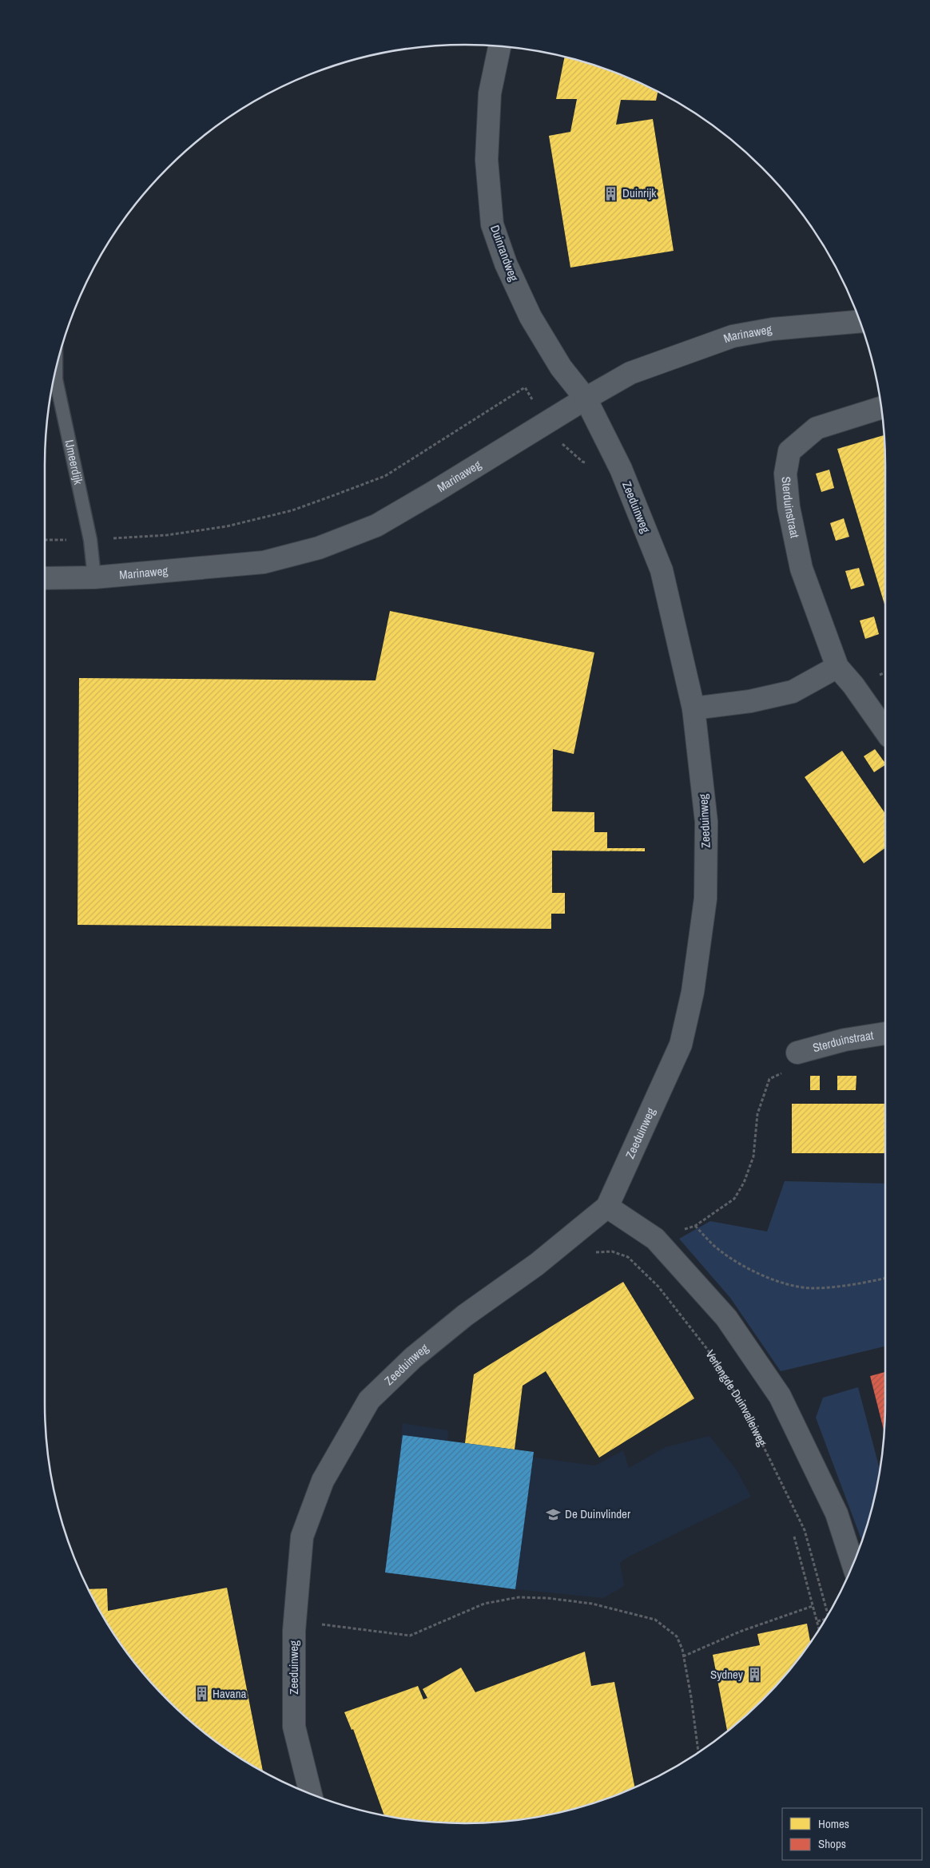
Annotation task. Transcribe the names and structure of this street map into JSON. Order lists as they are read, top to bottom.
{
  "streets": {
    "street": [
      "Duinrandweg",
      "Marinaweg",
      "Zeeduinweg",
      "Sterduinstraat"
    ],
    "lane": ["IJmeerdijk"],
    "path": ["Verlengde Duinvalleiweg"]
  },
  "crossings": [
    ["Duinrandweg", "Marinaweg"],
    ["Duinrandweg", "Zeeduinweg"],
    ["Marinaweg", "IJmeerdijk"],
    ["Marinaweg", "Zeeduinweg"],
    ["Zeeduinweg", "Verlengde Duinvalleiweg"]
  ],
  "places": {
    "building": ["Duinrijk", "Sydney", "Havana"],
    "school or university": ["De Duinvlinder"]
  },
  "legend": ["Homes", "Shops"]
}
